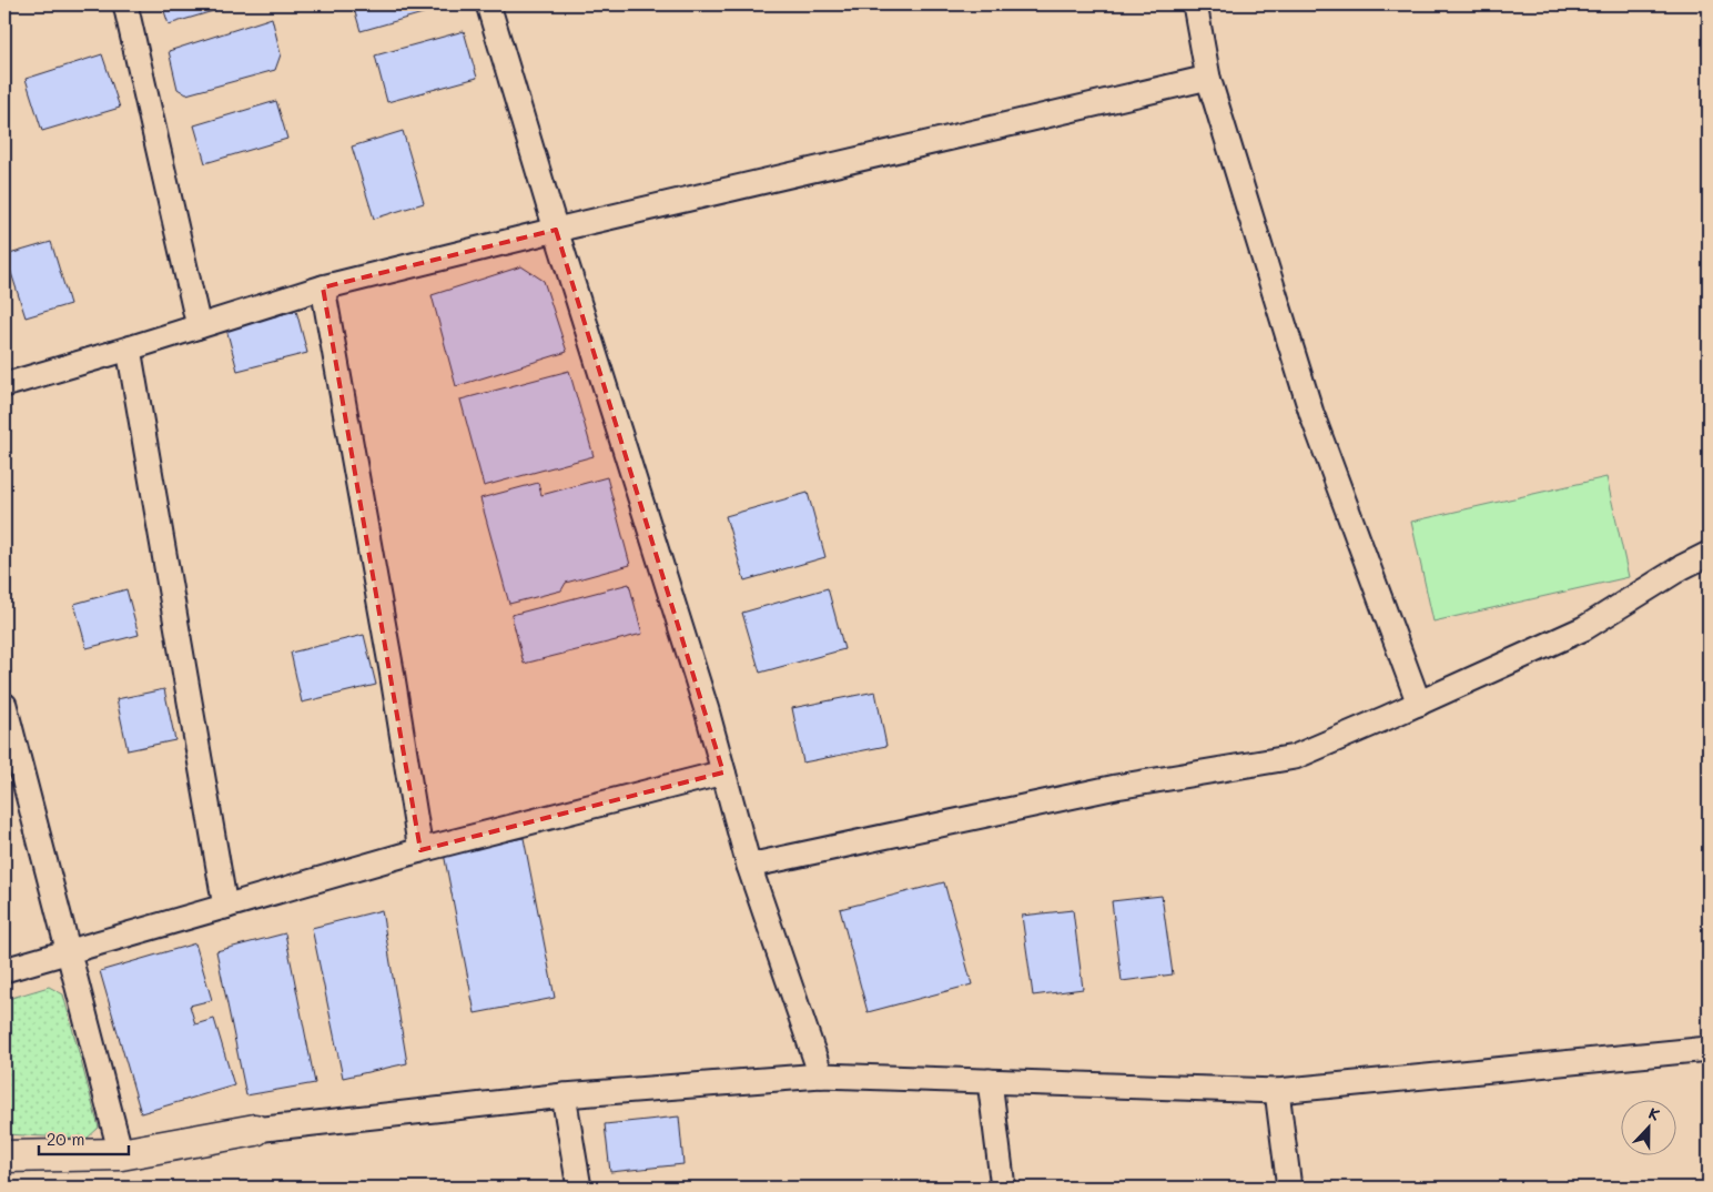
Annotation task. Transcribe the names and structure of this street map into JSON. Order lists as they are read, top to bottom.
{
  "scale_bar": "20 m",
  "north": "top"
}
